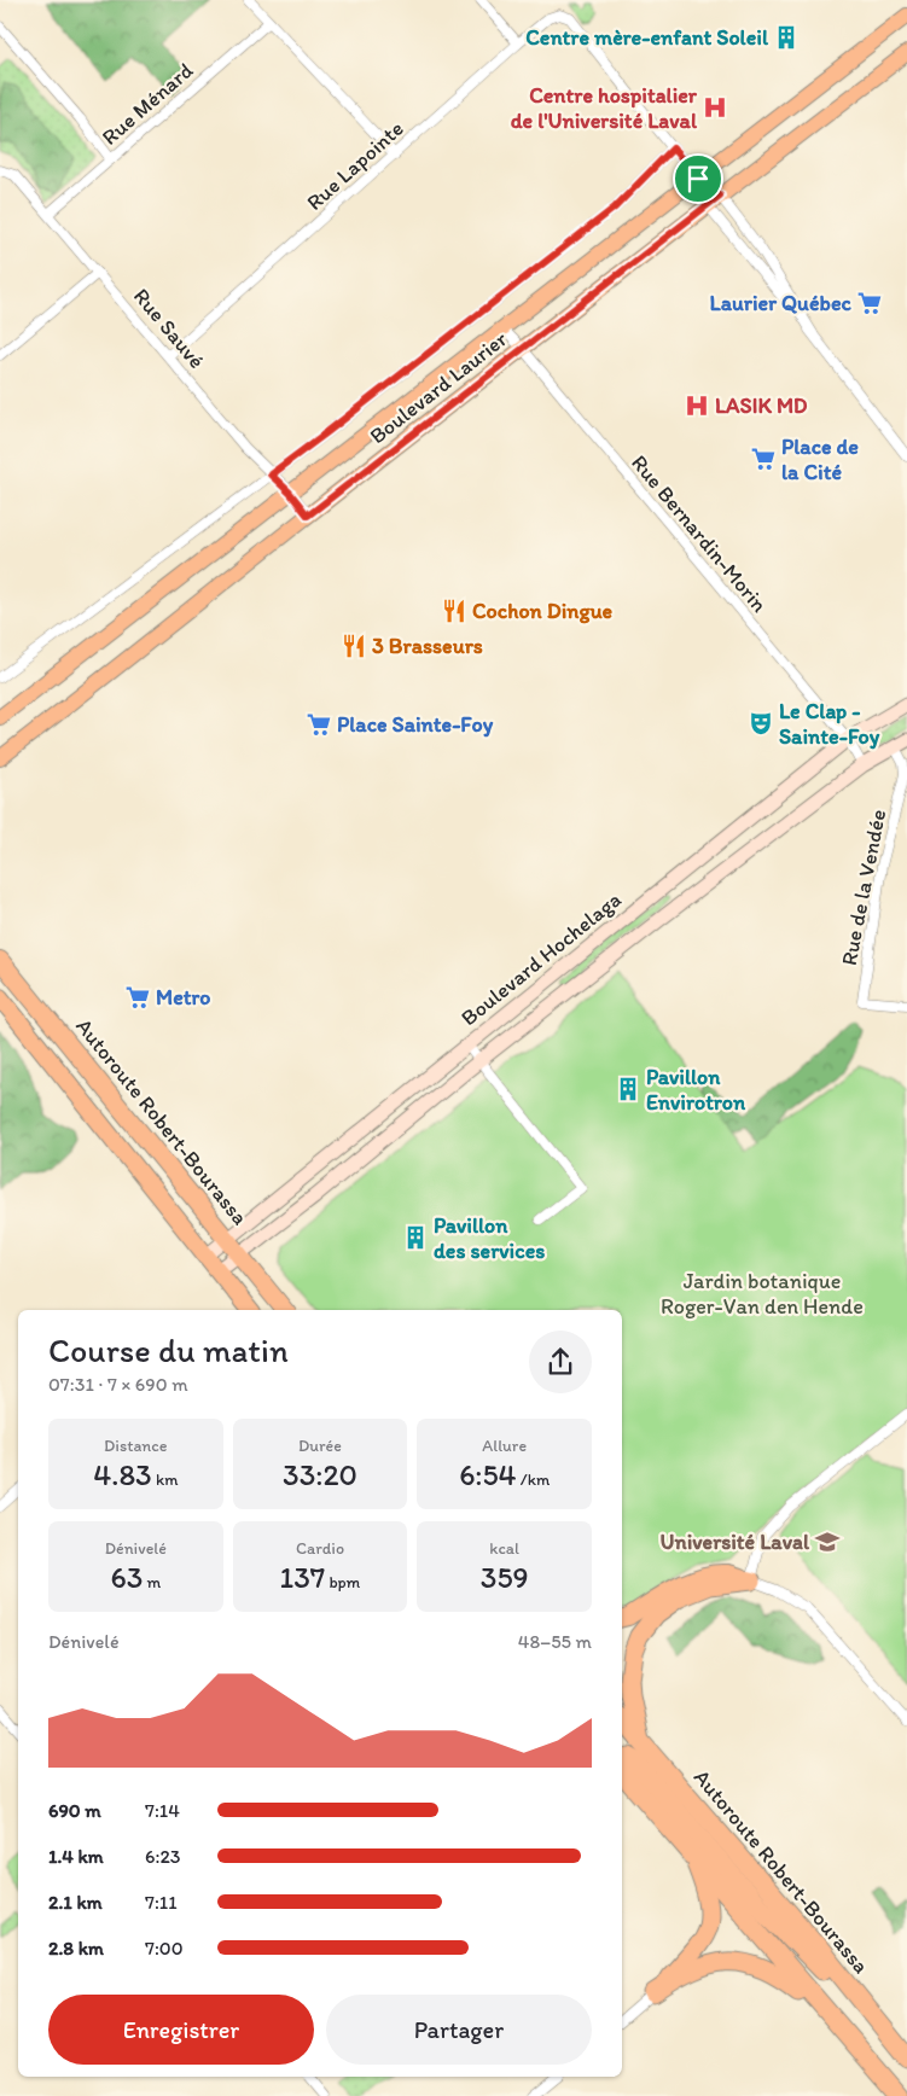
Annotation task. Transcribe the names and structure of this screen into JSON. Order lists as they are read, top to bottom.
{
  "streets": {
    "highway": ["Autoroute Robert-Bourassa"],
    "main road": ["Boulevard Laurier", "Boulevard Hochelaga"],
    "street": [
      "Rue Ménard",
      "Rue Lapointe",
      "Rue Sauvé",
      "Rue Bernardin-Morin",
      "Rue de la Vendée"
    ]
  },
  "crossings": [
    ["Rue Ménard", "Rue Sauvé"],
    ["Rue Lapointe", "Rue Sauvé"],
    ["Rue Lapointe", "Boulevard Laurier"],
    ["Rue Sauvé", "Boulevard Laurier"],
    ["Boulevard Laurier", "Rue Bernardin-Morin"],
    ["Rue Bernardin-Morin", "Boulevard Hochelaga"],
    ["Rue de la Vendée", "Boulevard Hochelaga"],
    ["Boulevard Hochelaga", "Autoroute Robert-Bourassa"]
  ],
  "parks": ["Jardin botanique Roger-Van den Hende"],
  "places": {
    "building": ["Centre mère-enfant Soleil", "Pavillon Envirotron", "Pavillon des services"],
    "hospital": ["Centre hospitalier de l'Université Laval", "LASIK MD"],
    "supermarket": [
      "Laurier Québec",
      "Place de la Cité",
      "Place Sainte-Foy",
      "Metro"
    ],
    "restaurant": ["Cochon Dingue", "3 Brasseurs"],
    "theatre": ["Le Clap - Sainte-Foy"],
    "school or university": ["Université Laval"]
  },
  "page": {
    "heading": ["Course du matin", "07:31 · 7 × 690 m"],
    "stats": [
      ["Distance", "4.83 km"],
      ["Durée", "33:20"],
      ["Allure", "6:54 /km"],
      ["Dénivelé", "63 m"],
      ["Cardio", "137 bpm"],
      ["kcal", "359"]
    ],
    "chart": ["Dénivelé", "48–55 m"],
    "list": [
      {
        "name": "690 m",
        "note": "7:14"
      },
      {
        "name": "1.4 km",
        "note": "6:23"
      },
      {
        "name": "2.1 km",
        "note": "7:11"
      },
      {
        "name": "2.8 km",
        "note": "7:00"
      }
    ],
    "buttons": ["Enregistrer", "Partager"]
  }
}
